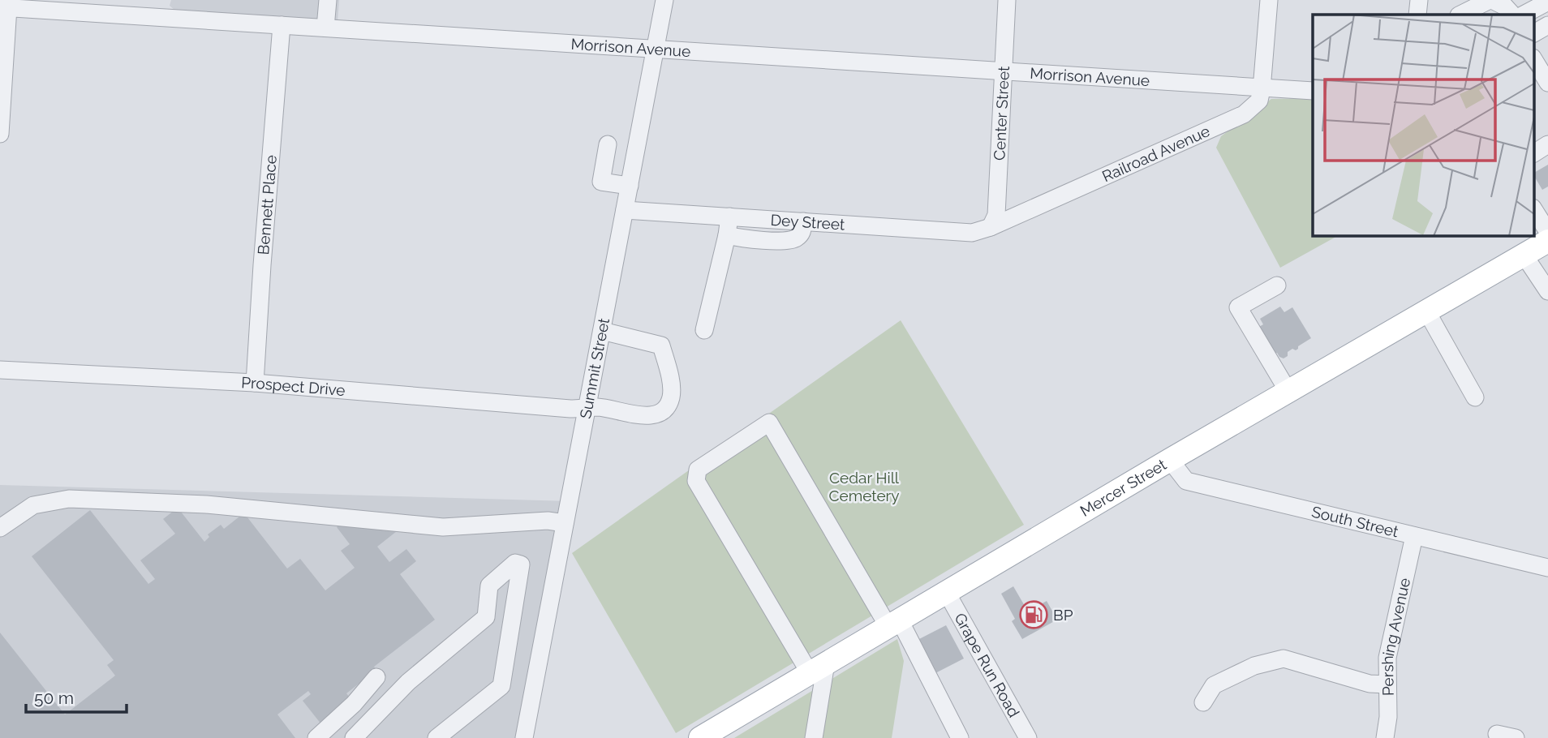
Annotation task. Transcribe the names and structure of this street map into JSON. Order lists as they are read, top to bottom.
{
  "streets": {
    "main road": ["Mercer Street"],
    "street": [
      "Morrison Avenue",
      "Center Street",
      "Railroad Avenue",
      "Bennett Place",
      "Dey Street",
      "Summit Street",
      "Prospect Drive",
      "South Street",
      "Pershing Avenue",
      "Grape Run Road"
    ]
  },
  "crossings": [
    ["Morrison Avenue", "Center Street"],
    ["Morrison Avenue", "Railroad Avenue"],
    ["Morrison Avenue", "Bennett Place"],
    ["Morrison Avenue", "Summit Street"],
    ["Center Street", "Railroad Avenue"],
    ["Center Street", "Dey Street"],
    ["Railroad Avenue", "Dey Street"],
    ["Bennett Place", "Prospect Drive"],
    ["Dey Street", "Summit Street"],
    ["Summit Street", "Prospect Drive"],
    ["Mercer Street", "South Street"],
    ["Mercer Street", "Grape Run Road"],
    ["South Street", "Pershing Avenue"]
  ],
  "parks": ["Cedar Hill Cemetery"],
  "places": {
    "fuel station": ["BP"]
  },
  "scale_bar": "50 m"
}
